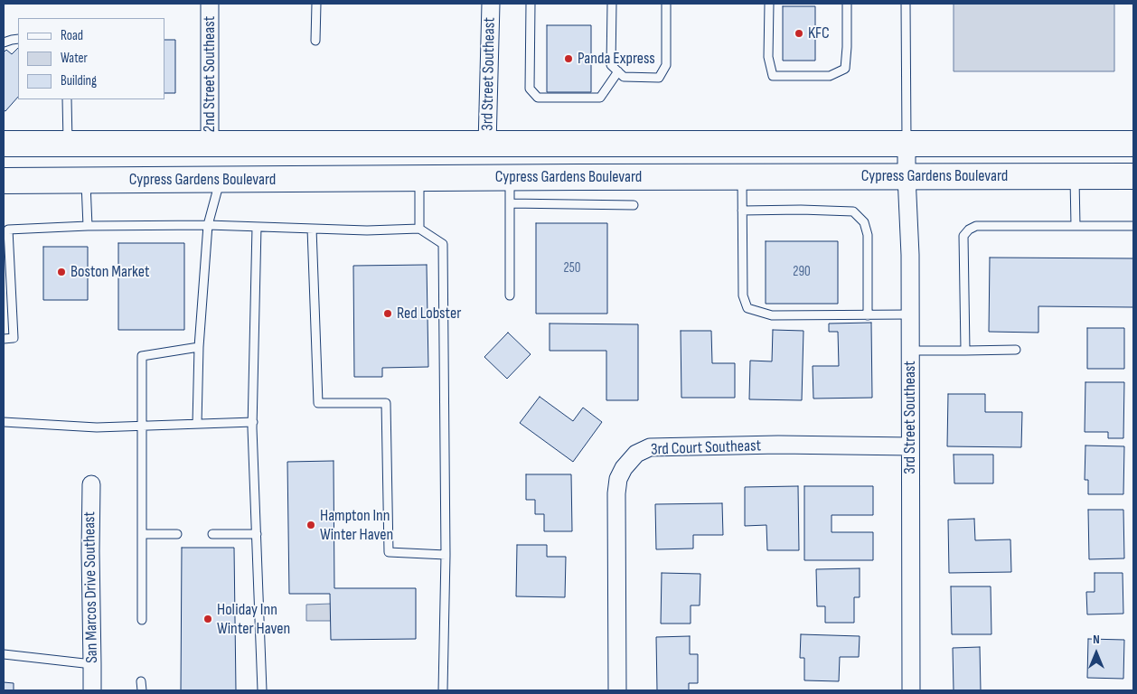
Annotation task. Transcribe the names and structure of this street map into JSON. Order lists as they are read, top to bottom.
{
  "streets": {
    "main road": ["Cypress Gardens Boulevard"],
    "street": [
      "2nd Street Southeast",
      "3rd Street Southeast",
      "3rd Court Southeast",
      "San Marcos Drive Southeast"
    ]
  },
  "crossings": [
    ["2nd Street Southeast", "Cypress Gardens Boulevard"],
    ["3rd Street Southeast", "Cypress Gardens Boulevard"],
    ["3rd Street Southeast", "3rd Court Southeast"]
  ],
  "places": [
    "KFC",
    "Panda Express",
    "Boston Market",
    "Red Lobster",
    "Hampton Inn Winter Haven",
    "Holiday Inn Winter Haven"
  ],
  "house_numbers": ["250", "290"],
  "legend": ["Road", "Water", "Building"],
  "north": "top"
}
